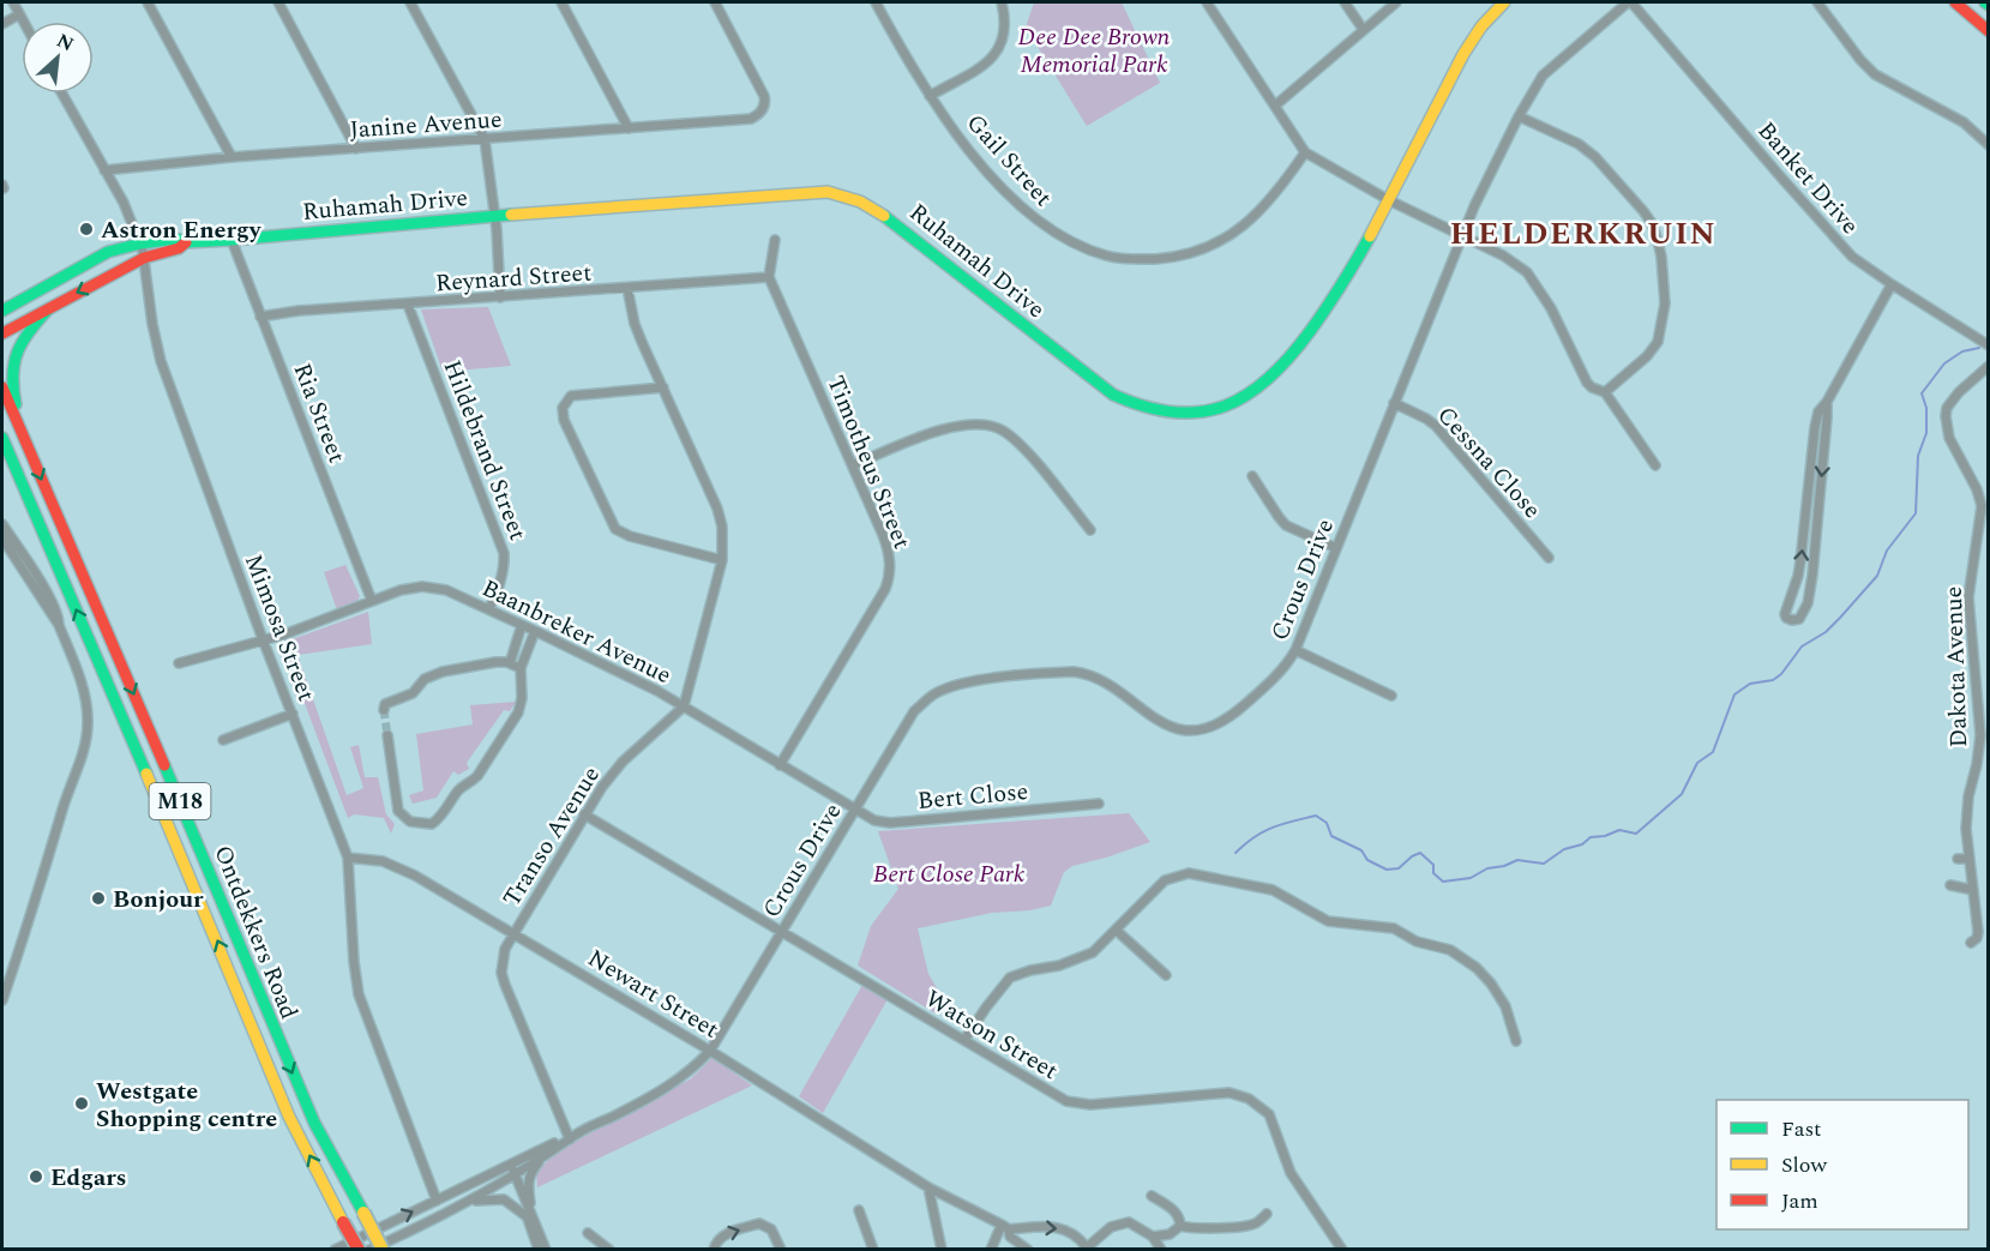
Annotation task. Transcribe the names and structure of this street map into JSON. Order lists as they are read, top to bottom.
{
  "streets": {
    "street": [
      "Janine Avenue",
      "Gail Street",
      "Banket Drive",
      "Ruhamah Drive",
      "Reynard Street",
      "Ria Street",
      "Hildebrand Street",
      "Timotheus Street",
      "Cessna Close",
      "Crous Drive",
      "Mimosa Street",
      "Baanbreker Avenue",
      "Dakota Avenue",
      "Bert Close",
      "M18",
      "Transo Avenue",
      "Ontdekkers Road",
      "Newart Street",
      "Watson Street"
    ]
  },
  "crossings": [
    ["Janine Avenue", "Mimosa Street"],
    ["Banket Drive", "Crous Drive"],
    ["Ruhamah Drive", "Ria Street"],
    ["Ruhamah Drive", "Mimosa Street"],
    ["Reynard Street", "Ria Street"],
    ["Reynard Street", "Hildebrand Street"],
    ["Reynard Street", "Timotheus Street"],
    ["Ria Street", "Baanbreker Avenue"],
    ["Hildebrand Street", "Baanbreker Avenue"],
    ["Timotheus Street", "Baanbreker Avenue"],
    ["Cessna Close", "Crous Drive"],
    ["Crous Drive", "Mimosa Street"],
    ["Crous Drive", "Baanbreker Avenue"],
    ["Crous Drive", "Bert Close"],
    ["Crous Drive", "Transo Avenue"],
    ["Crous Drive", "Newart Street"],
    ["Crous Drive", "Watson Street"],
    ["Mimosa Street", "Baanbreker Avenue"],
    ["Mimosa Street", "Newart Street"],
    ["Baanbreker Avenue", "Bert Close"],
    ["Baanbreker Avenue", "Transo Avenue"],
    ["Transo Avenue", "Newart Street"],
    ["Transo Avenue", "Watson Street"]
  ],
  "districts": ["HELDERKRUIN"],
  "parks": ["Dee Dee Brown Memorial Park", "Bert Close Park"],
  "places": [
    "Astron Energy",
    "Bonjour",
    "Westgate Shopping centre",
    "Edgars"
  ],
  "legend": ["Fast", "Slow", "Jam"],
  "north": "top right"
}
